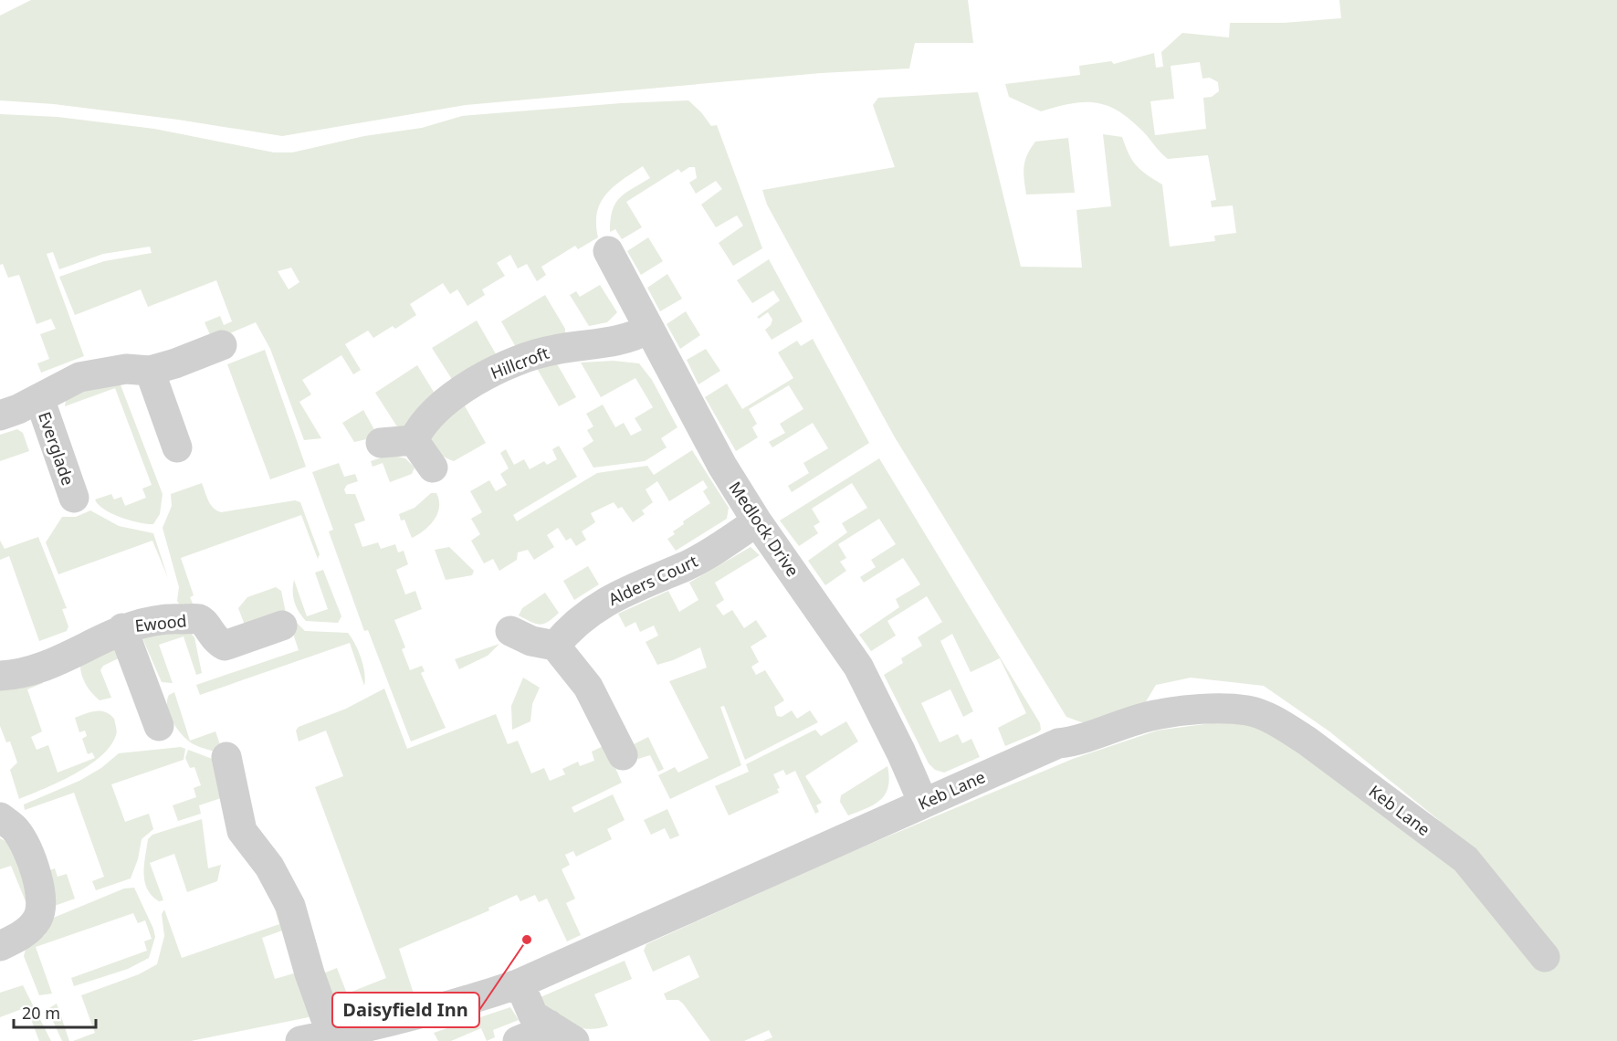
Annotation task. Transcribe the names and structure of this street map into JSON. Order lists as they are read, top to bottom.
{
  "streets": {
    "street": [
      "Hillcroft",
      "Everglade",
      "Medlock Drive",
      "Alders Court",
      "Ewood",
      "Keb Lane"
    ]
  },
  "crossings": [
    ["Hillcroft", "Medlock Drive"],
    ["Medlock Drive", "Alders Court"],
    ["Medlock Drive", "Keb Lane"]
  ],
  "places": ["Daisyfield Inn"],
  "scale_bar": "20 m"
}
